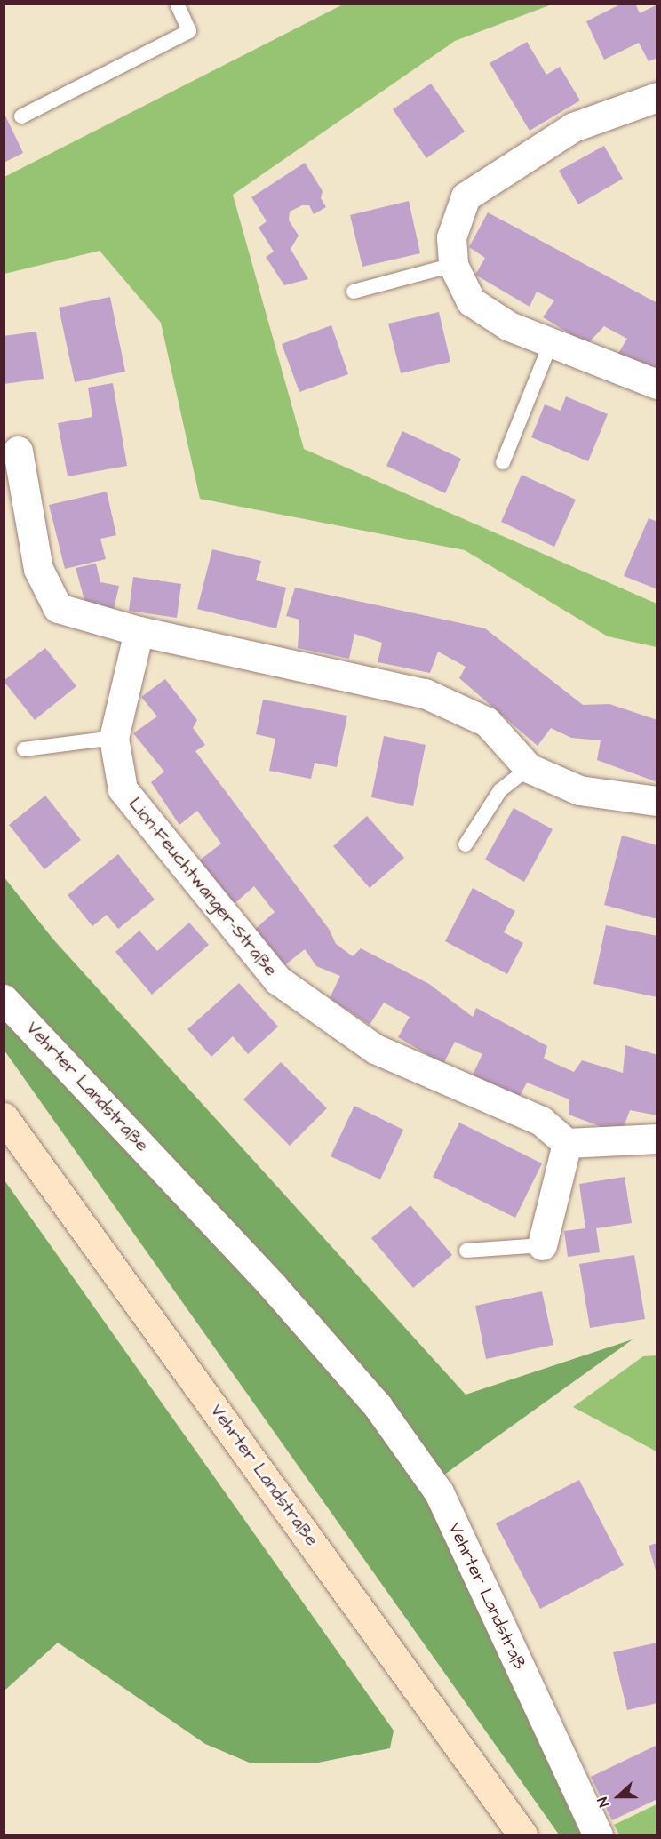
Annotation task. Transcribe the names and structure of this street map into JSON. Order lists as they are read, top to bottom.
{
  "streets": {
    "main road": ["Vehrter Landstraße"],
    "street": ["Lion-Feuchtwanger-Straße", "Vehrter Landstraß"]
  },
  "crossings": [
    ["Vehrter Landstraße", "Vehrter Landstraß"]
  ],
  "north": "left"
}
